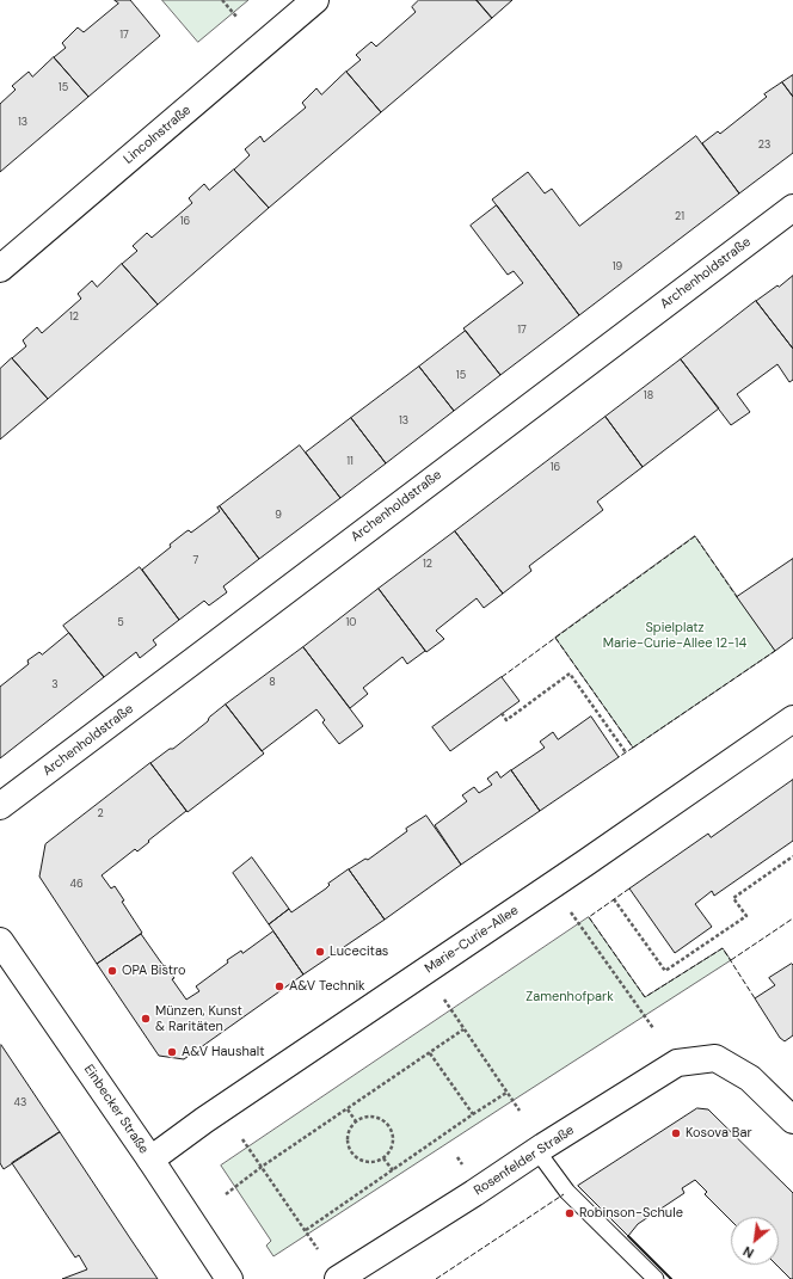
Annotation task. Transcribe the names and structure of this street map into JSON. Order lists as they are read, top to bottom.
{
  "streets": {
    "street": [
      "Lincolnstraße",
      "Archenholdstraße",
      "Marie-Curie-Allee",
      "Einbecker Straße",
      "Rosenfelder Straße"
    ]
  },
  "crossings": [
    ["Marie-Curie-Allee", "Einbecker Straße"]
  ],
  "parks": ["Spielplatz Marie-Curie-Allee 12-14", "Zamenhofpark"],
  "places": [
    "Lucecitas",
    "OPA Bistro",
    "A&V Technik",
    "Münzen, Kunst & Raritäten",
    "A&V Haushalt",
    "Kosova Bar",
    "Robinson-Schule"
  ],
  "house_numbers": [
    "17",
    "15",
    "13",
    "23",
    "21",
    "16",
    "19",
    "12",
    "17",
    "15",
    "18",
    "13",
    "11",
    "16",
    "9",
    "7",
    "12",
    "5",
    "10",
    "8",
    "3",
    "2",
    "46",
    "43"
  ],
  "north": "bottom left"
}
